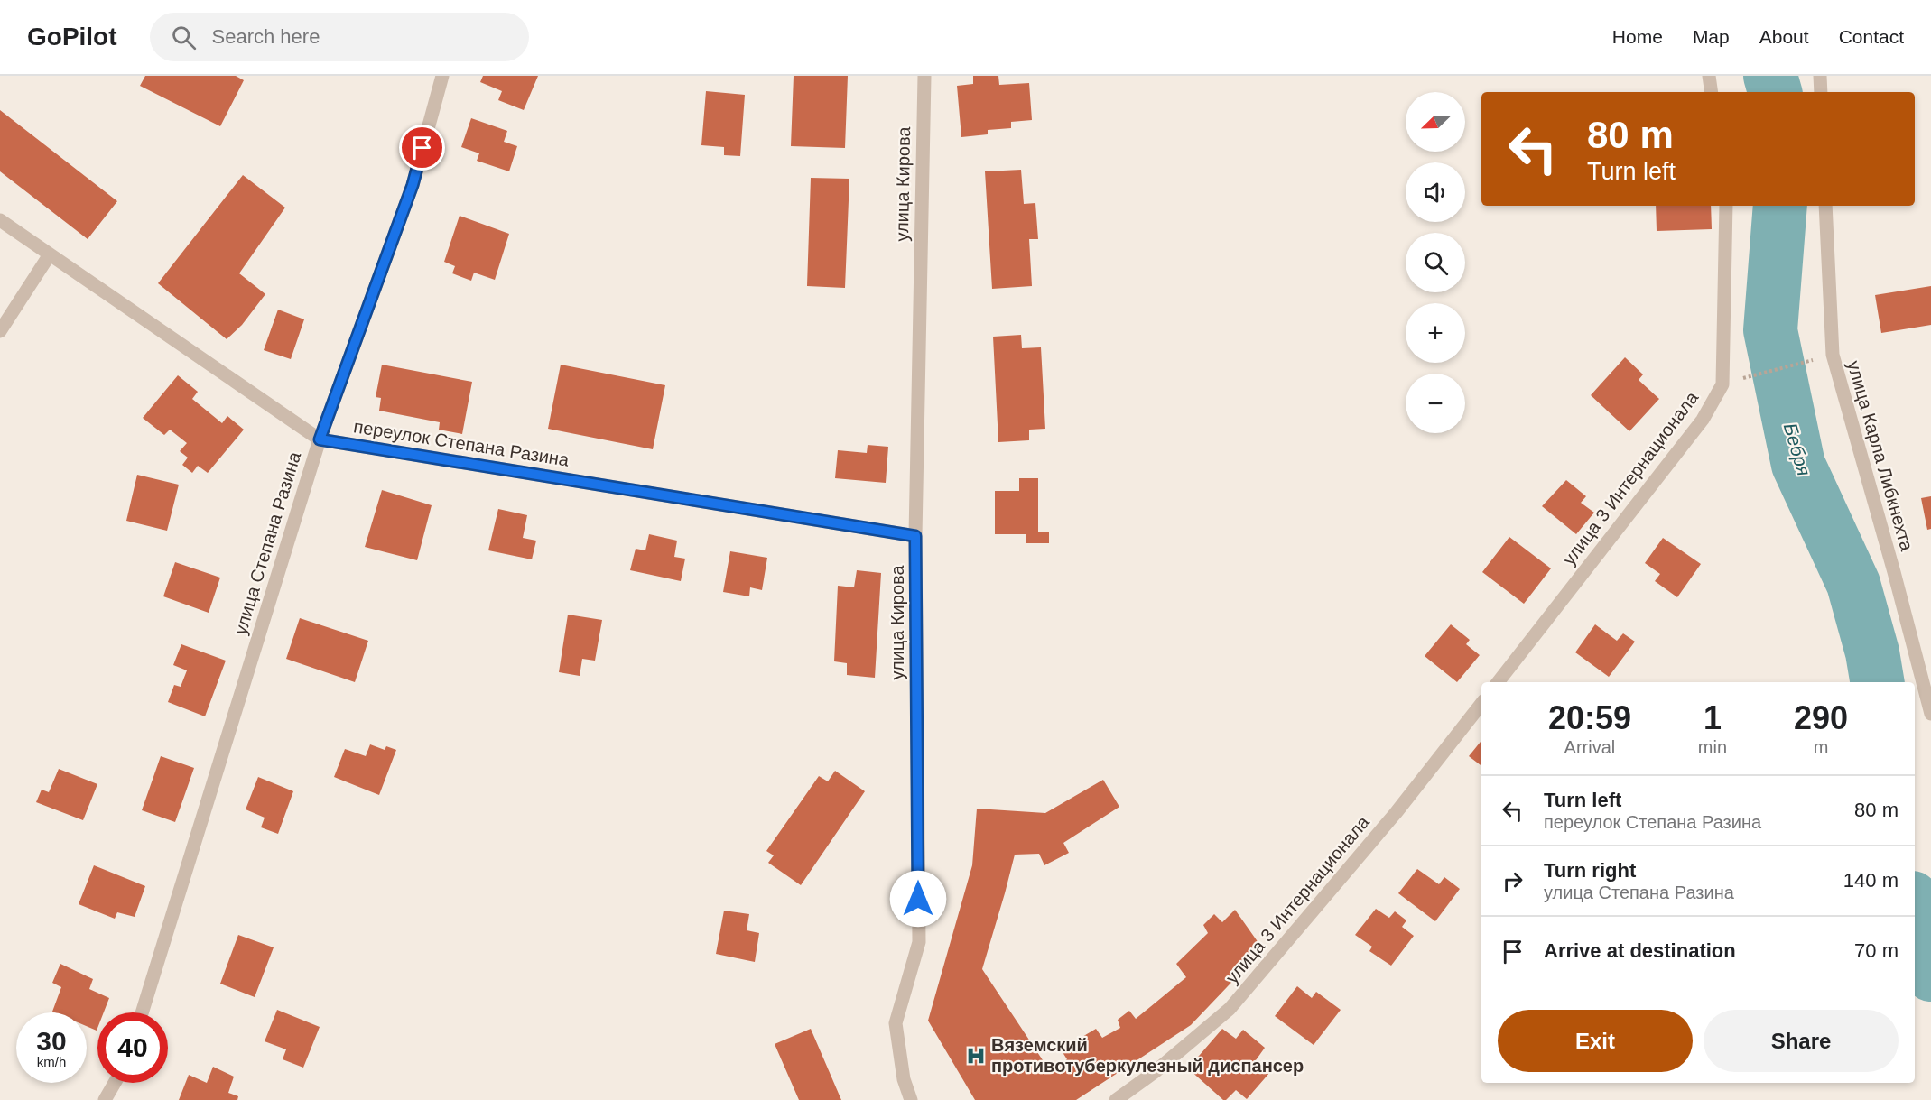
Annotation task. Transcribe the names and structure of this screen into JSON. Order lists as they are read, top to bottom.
{
  "streets": {
    "street": [
      "улица Кирова",
      "переулок Степана Разина",
      "улица Карла Либкнехта",
      "улица 3 Интернационала",
      "улица Степана Разина"
    ]
  },
  "crossings": [
    ["улица Кирова", "переулок Степана Разина"],
    ["переулок Степана Разина", "улица Степана Разина"]
  ],
  "water": ["Бебря"],
  "places": {
    "hospital": ["Вяземский противотуберкулезный диспансер"]
  },
  "north": "bottom left",
  "page": {
    "header": "GoPilot",
    "search": "Search here",
    "nav": [
      "Home",
      "Map",
      "About",
      "Contact"
    ],
    "map_buttons": ["+", "−"],
    "turn": ["80 m", "Turn left"],
    "eta": [
      "20:59",
      "Arrival",
      "1",
      "min",
      "290",
      "m"
    ],
    "list": [
      {
        "name": "Turn left",
        "note": "переулок Степана Разина",
        "value": "80 m"
      },
      {
        "name": "Turn right",
        "note": "улица Степана Разина",
        "value": "140 m"
      },
      {
        "name": "Arrive at destination",
        "value": "70 m"
      }
    ],
    "buttons": ["Exit", "Share"],
    "speed": "30 km/h",
    "limit": "40"
  }
}
